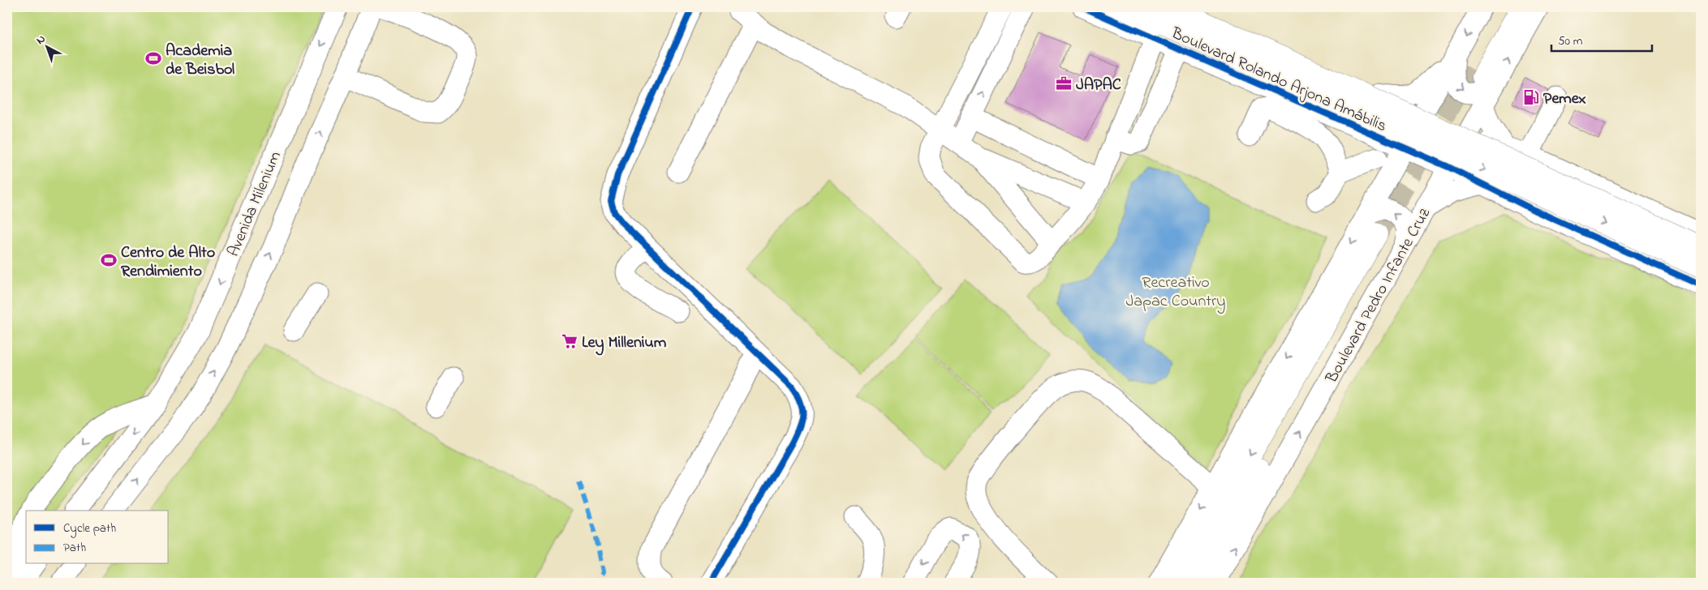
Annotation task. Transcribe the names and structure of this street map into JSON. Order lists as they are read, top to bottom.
{
  "streets": {
    "main road": ["Boulevard Rolando Arjona Amábilis", "Boulevard Pedro Infante Cruz"],
    "street": ["Avenida Milenium"]
  },
  "crossings": [
    ["Boulevard Rolando Arjona Amábilis", "Boulevard Pedro Infante Cruz"]
  ],
  "parks": ["Recreativo Japac Country"],
  "places": {
    "sports": ["Academia de Beisbol", "Centro de Alto Rendimiento"],
    "office": ["JAPAC"],
    "fuel station": ["Pemex"],
    "supermarket": ["Ley Millenium"]
  },
  "legend": ["Cycle path", "Path"],
  "scale_bar": "50 m",
  "north": "top left"
}
